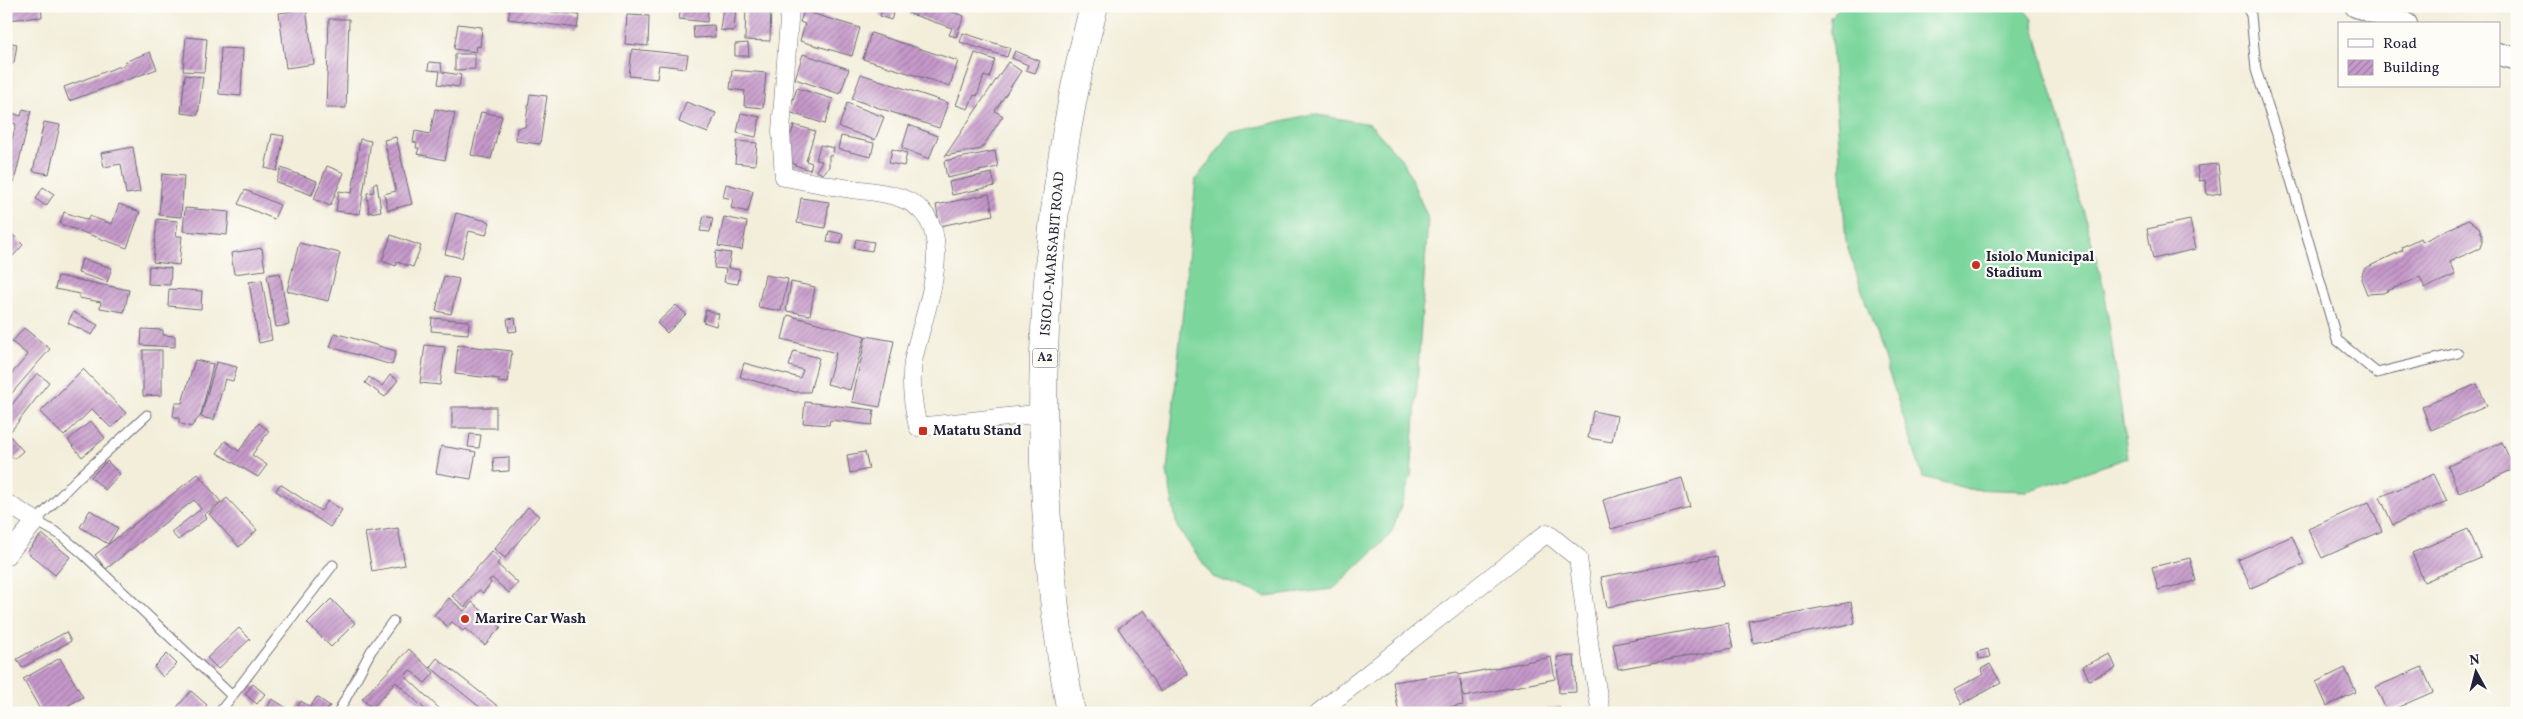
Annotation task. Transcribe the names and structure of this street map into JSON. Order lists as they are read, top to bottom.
{
  "streets": {
    "highway": ["ISIOLO-MARSABIT ROAD", "A2"]
  },
  "places": {
    "other": ["Isiolo Municipal Stadium", "Marire Car Wash"],
    "transit": ["Matatu Stand"]
  },
  "legend": ["Road", "Building"],
  "north": "top"
}
